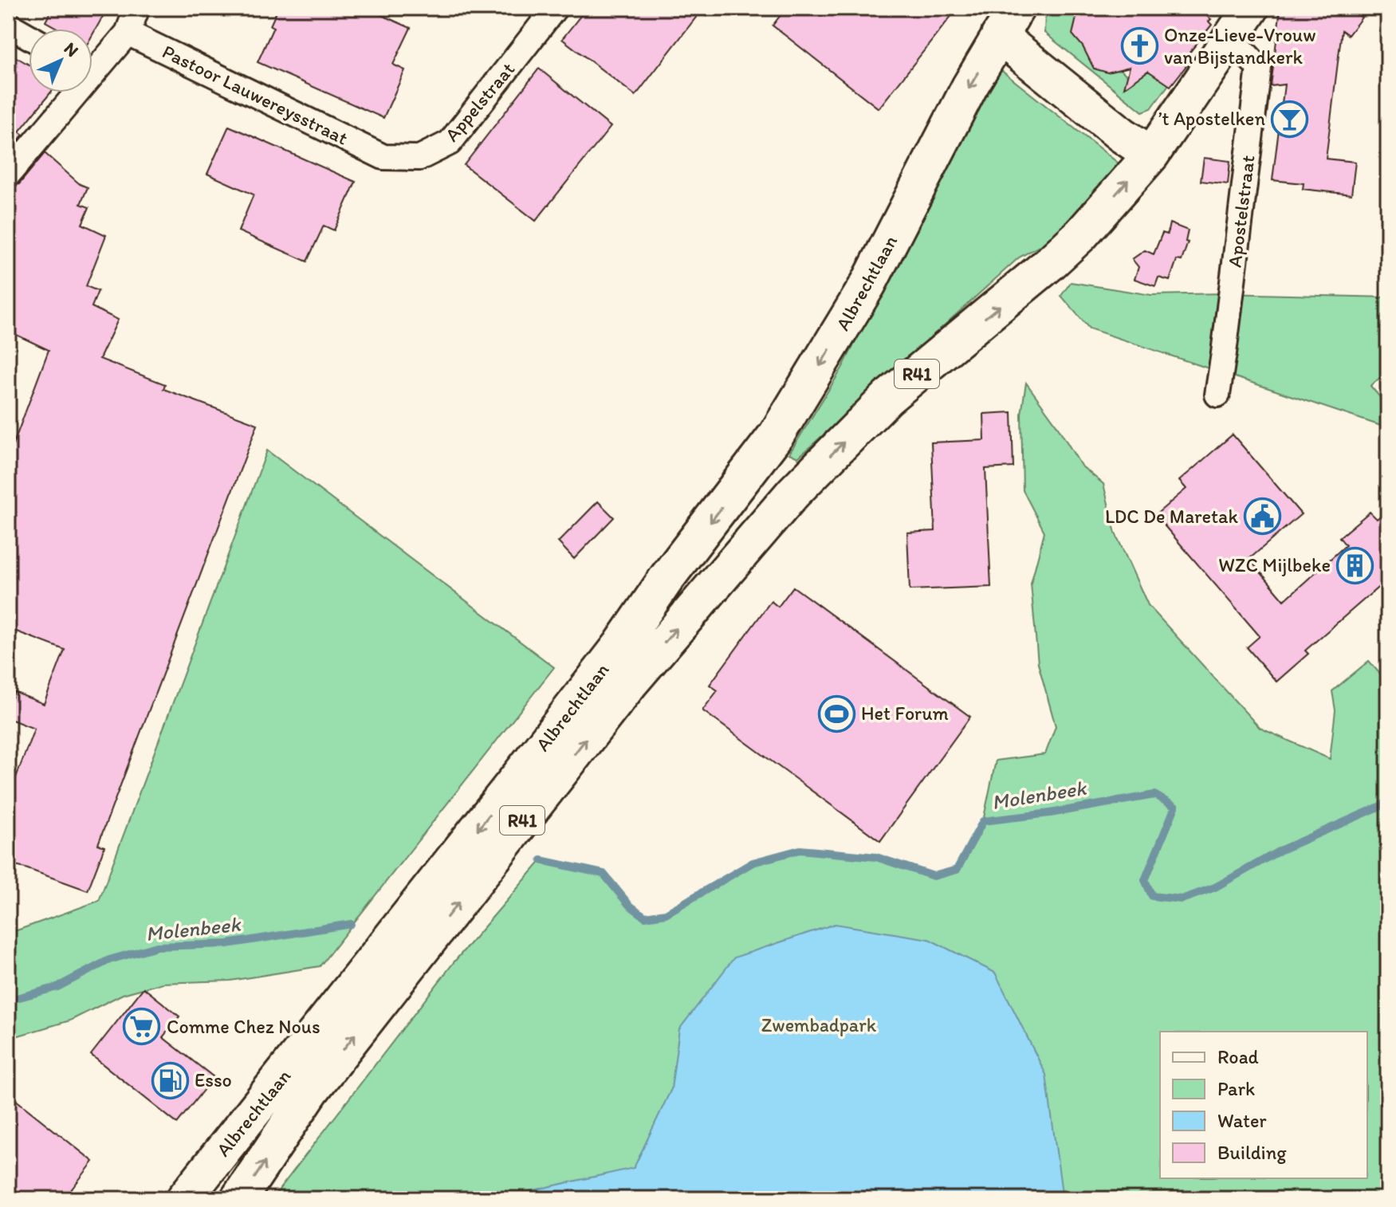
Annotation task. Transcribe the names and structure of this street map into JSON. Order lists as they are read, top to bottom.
{
  "streets": {
    "main road": ["Albrechtlaan", "R41"],
    "street": ["Pastoor Lauwereysstraat", "Appelstraat", "Apostelstraat"]
  },
  "crossings": [
    ["Pastoor Lauwereysstraat", "Appelstraat"],
    ["Apostelstraat", "R41"],
    ["Albrechtlaan", "R41"]
  ],
  "water": ["Molenbeek"],
  "parks": ["Zwembadpark"],
  "places": {
    "church": ["Onze-Lieve-Vrouw van Bijstandkerk"],
    "bar": ["’t Apostelken"],
    "public building": ["LDC De Maretak"],
    "building": ["WZC Mijlbeke"],
    "sports": ["Het Forum"],
    "supermarket": ["Comme Chez Nous"],
    "fuel station": ["Esso"]
  },
  "legend": [
    "Road",
    "Park",
    "Water",
    "Building"
  ],
  "north": "top right"
}
